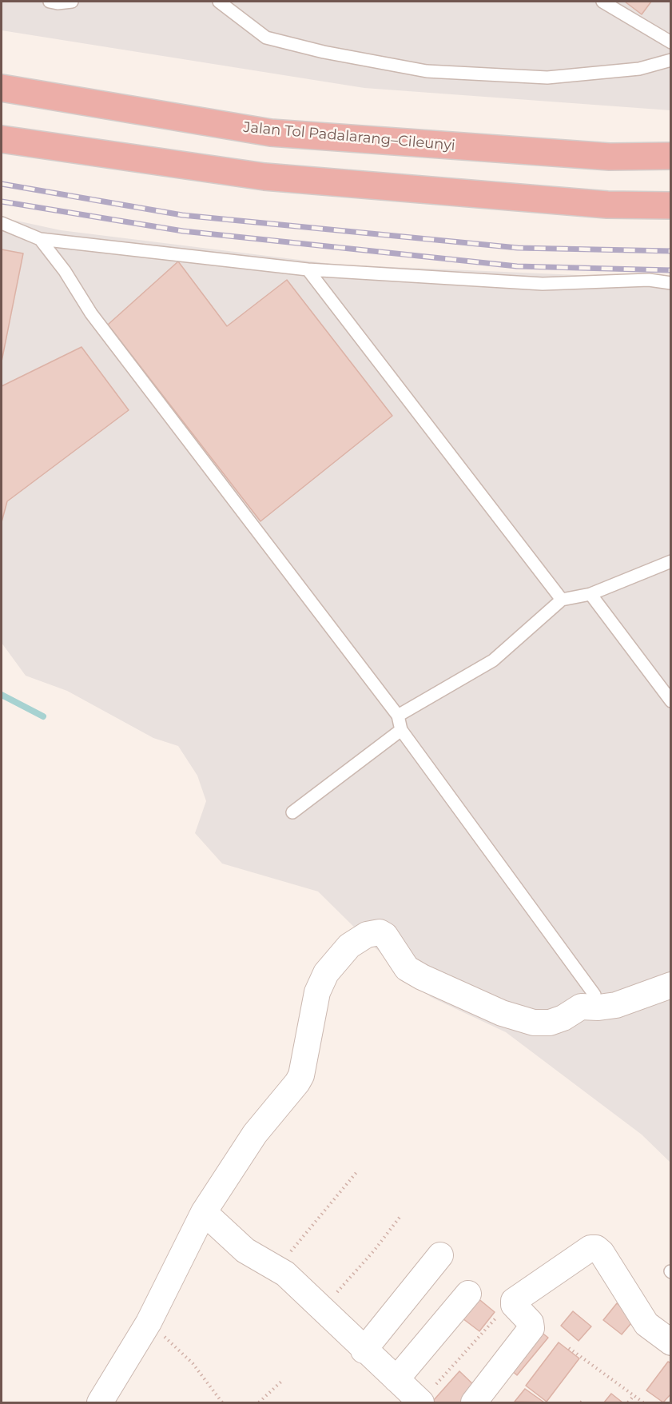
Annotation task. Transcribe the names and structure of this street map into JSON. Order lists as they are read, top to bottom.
{
  "streets": {
    "highway": ["Jalan Tol Padalarang–Cileunyi"]
  }
}
